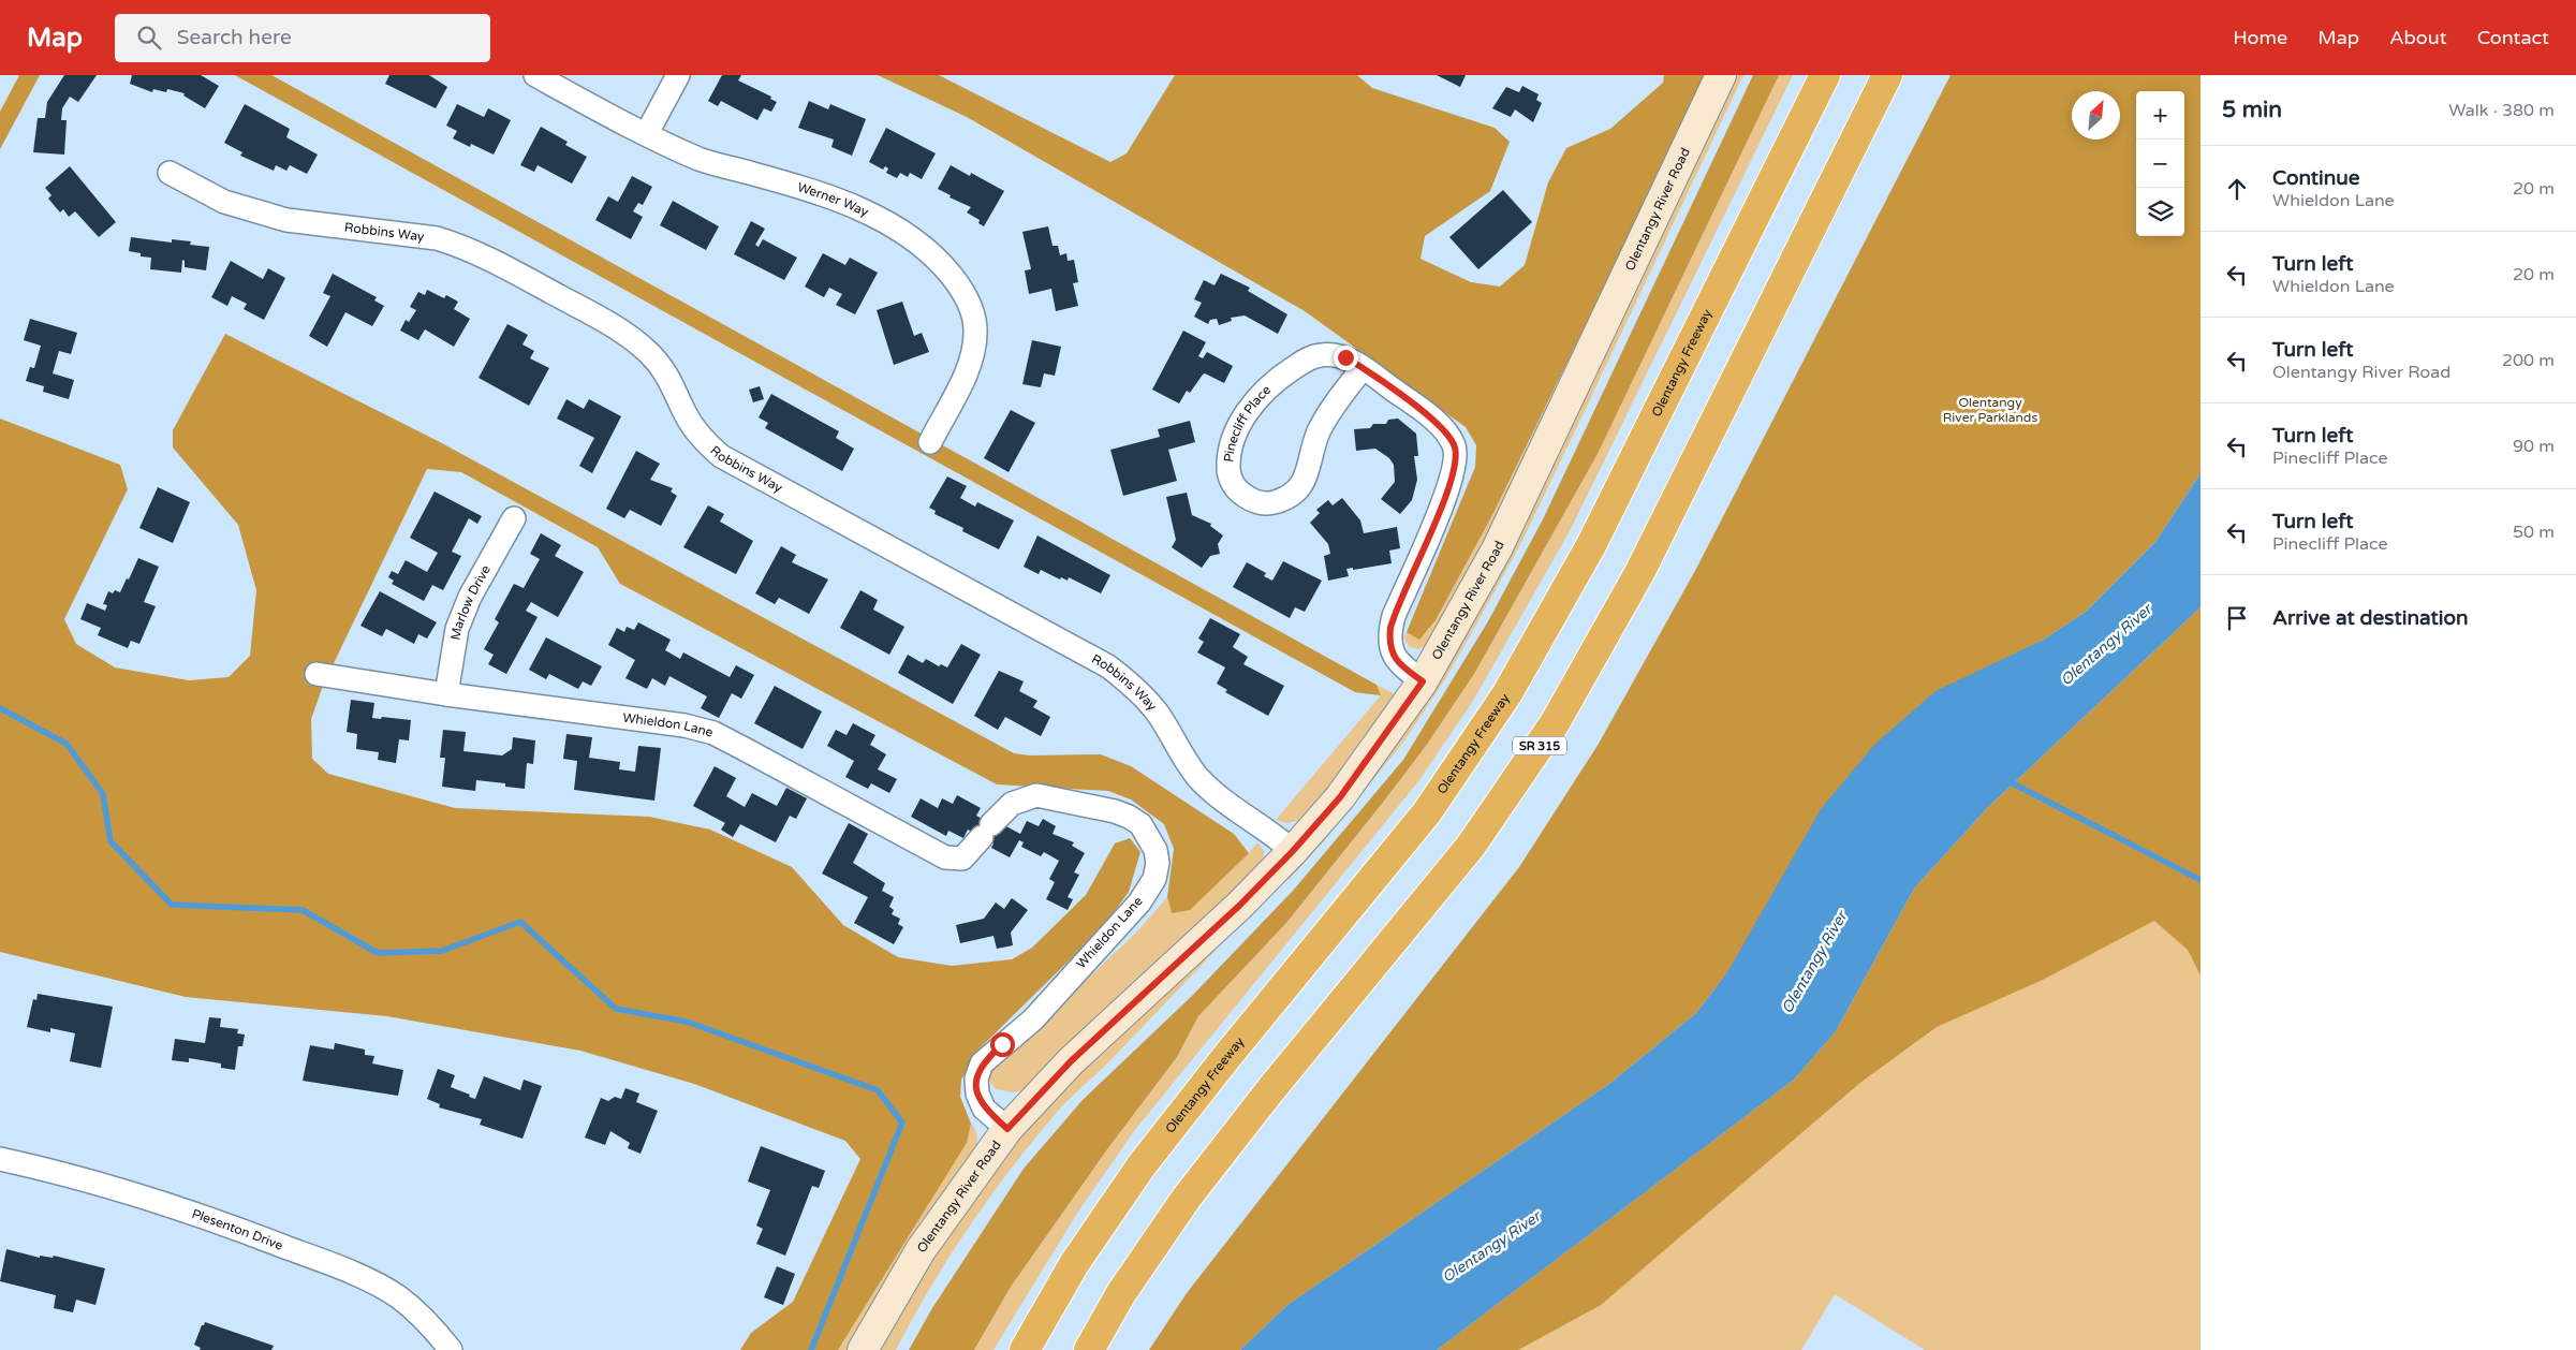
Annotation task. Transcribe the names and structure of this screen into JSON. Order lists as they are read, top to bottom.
{
  "streets": {
    "highway": ["Olentangy Freeway", "SR 315"],
    "main road": ["Olentangy River Road"],
    "street": [
      "Werner Way",
      "Robbins Way",
      "Pinecliff Place",
      "Marlow Drive",
      "Whieldon Lane",
      "Plesenton Drive"
    ]
  },
  "crossings": [
    ["Olentangy River Road", "Robbins Way"],
    ["Olentangy River Road", "Pinecliff Place"],
    ["Olentangy River Road", "Whieldon Lane"],
    ["Marlow Drive", "Whieldon Lane"]
  ],
  "water": ["Olentangy River"],
  "parks": ["Olentangy River Parklands"],
  "north": "top right",
  "page": {
    "header": "Map",
    "search": "Search here",
    "nav": [
      "Home",
      "Map",
      "About",
      "Contact"
    ],
    "heading": ["5 min", "Walk · 380 m"],
    "map_buttons": ["+", "−"],
    "list": [
      ["Continue", "Whieldon Lane", "20 m"],
      ["Turn left", "Whieldon Lane", "20 m"],
      ["Turn left", "Olentangy River Road", "200 m"],
      ["Turn left", "Pinecliff Place", "90 m"],
      ["Turn left", "Pinecliff Place", "50 m"],
      "Arrive at destination"
    ]
  }
}
